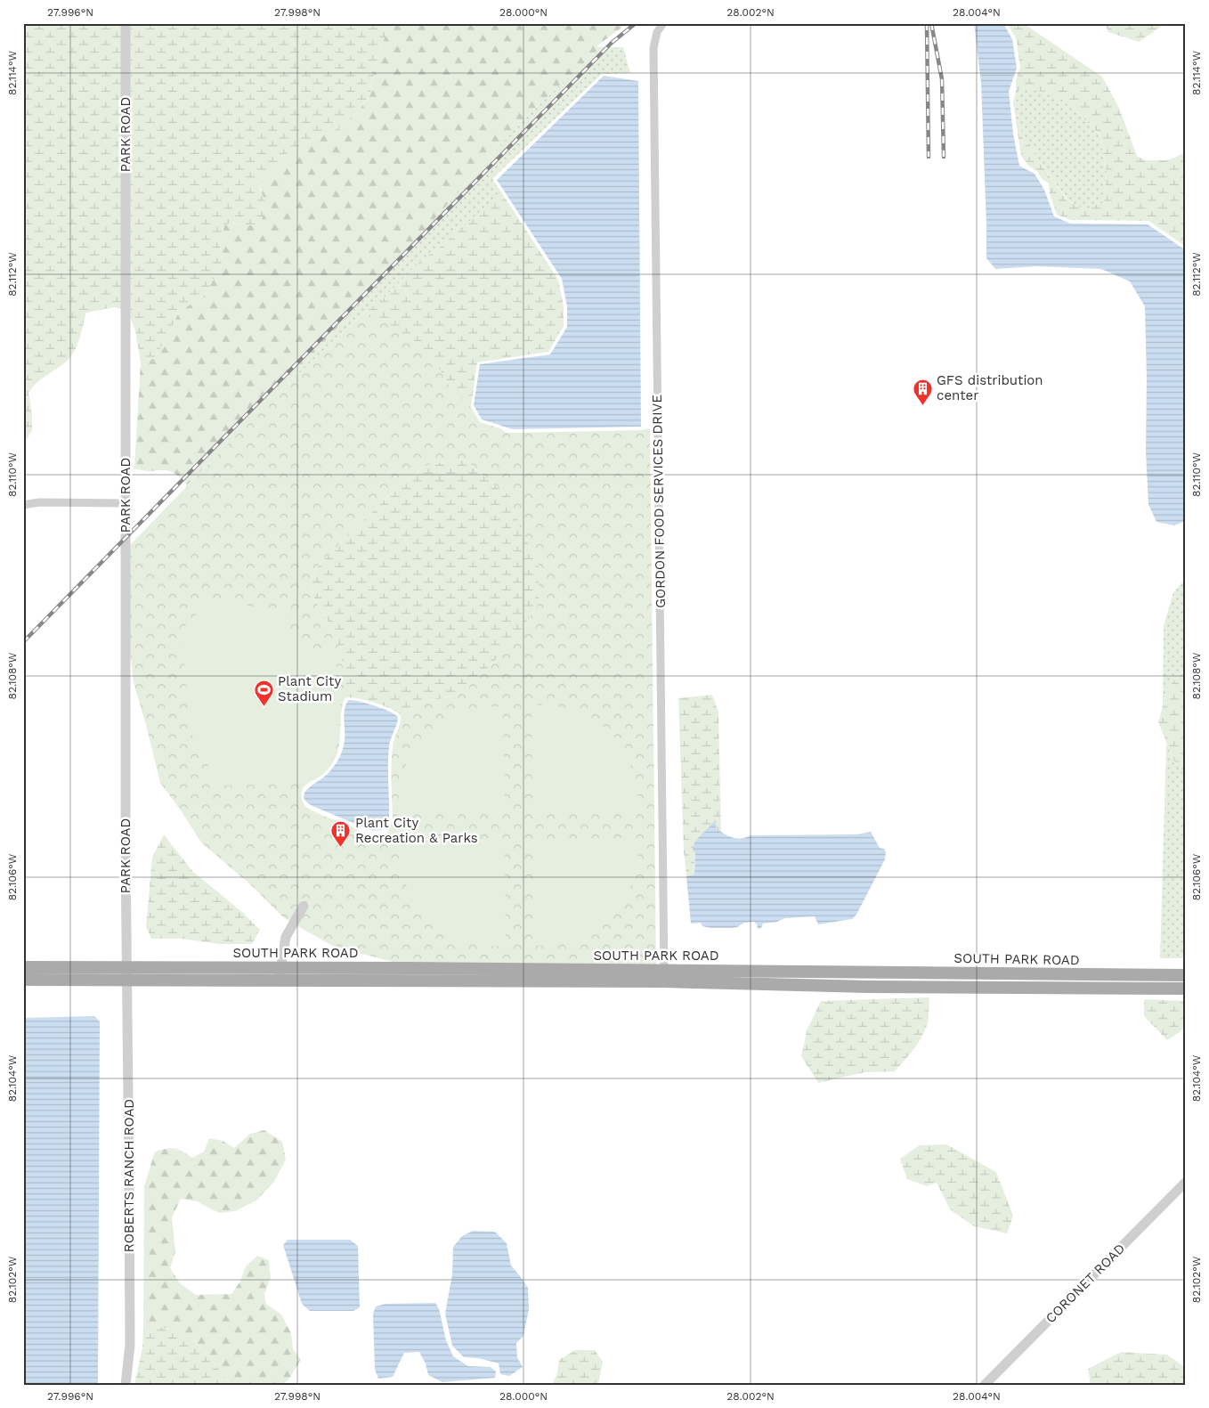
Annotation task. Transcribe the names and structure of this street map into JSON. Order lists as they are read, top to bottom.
{
  "streets": {
    "main road": ["SOUTH PARK ROAD"],
    "street": [
      "PARK ROAD",
      "GORDON FOOD SERVICES DRIVE",
      "ROBERTS RANCH ROAD",
      "CORONET ROAD"
    ]
  },
  "crossings": [
    ["PARK ROAD", "SOUTH PARK ROAD"],
    ["PARK ROAD", "ROBERTS RANCH ROAD"],
    ["GORDON FOOD SERVICES DRIVE", "SOUTH PARK ROAD"],
    ["SOUTH PARK ROAD", "ROBERTS RANCH ROAD"]
  ],
  "places": {
    "building": ["GFS distribution center", "Plant City Recreation & Parks"],
    "sports": ["Plant City Stadium"]
  },
  "coordinates": [
    "27.996°N",
    "27.998°N",
    "28.000°N",
    "28.002°N",
    "28.004°N",
    "82.114°W",
    "82.112°W",
    "82.110°W",
    "82.108°W",
    "82.106°W",
    "82.104°W",
    "82.102°W"
  ]
}
